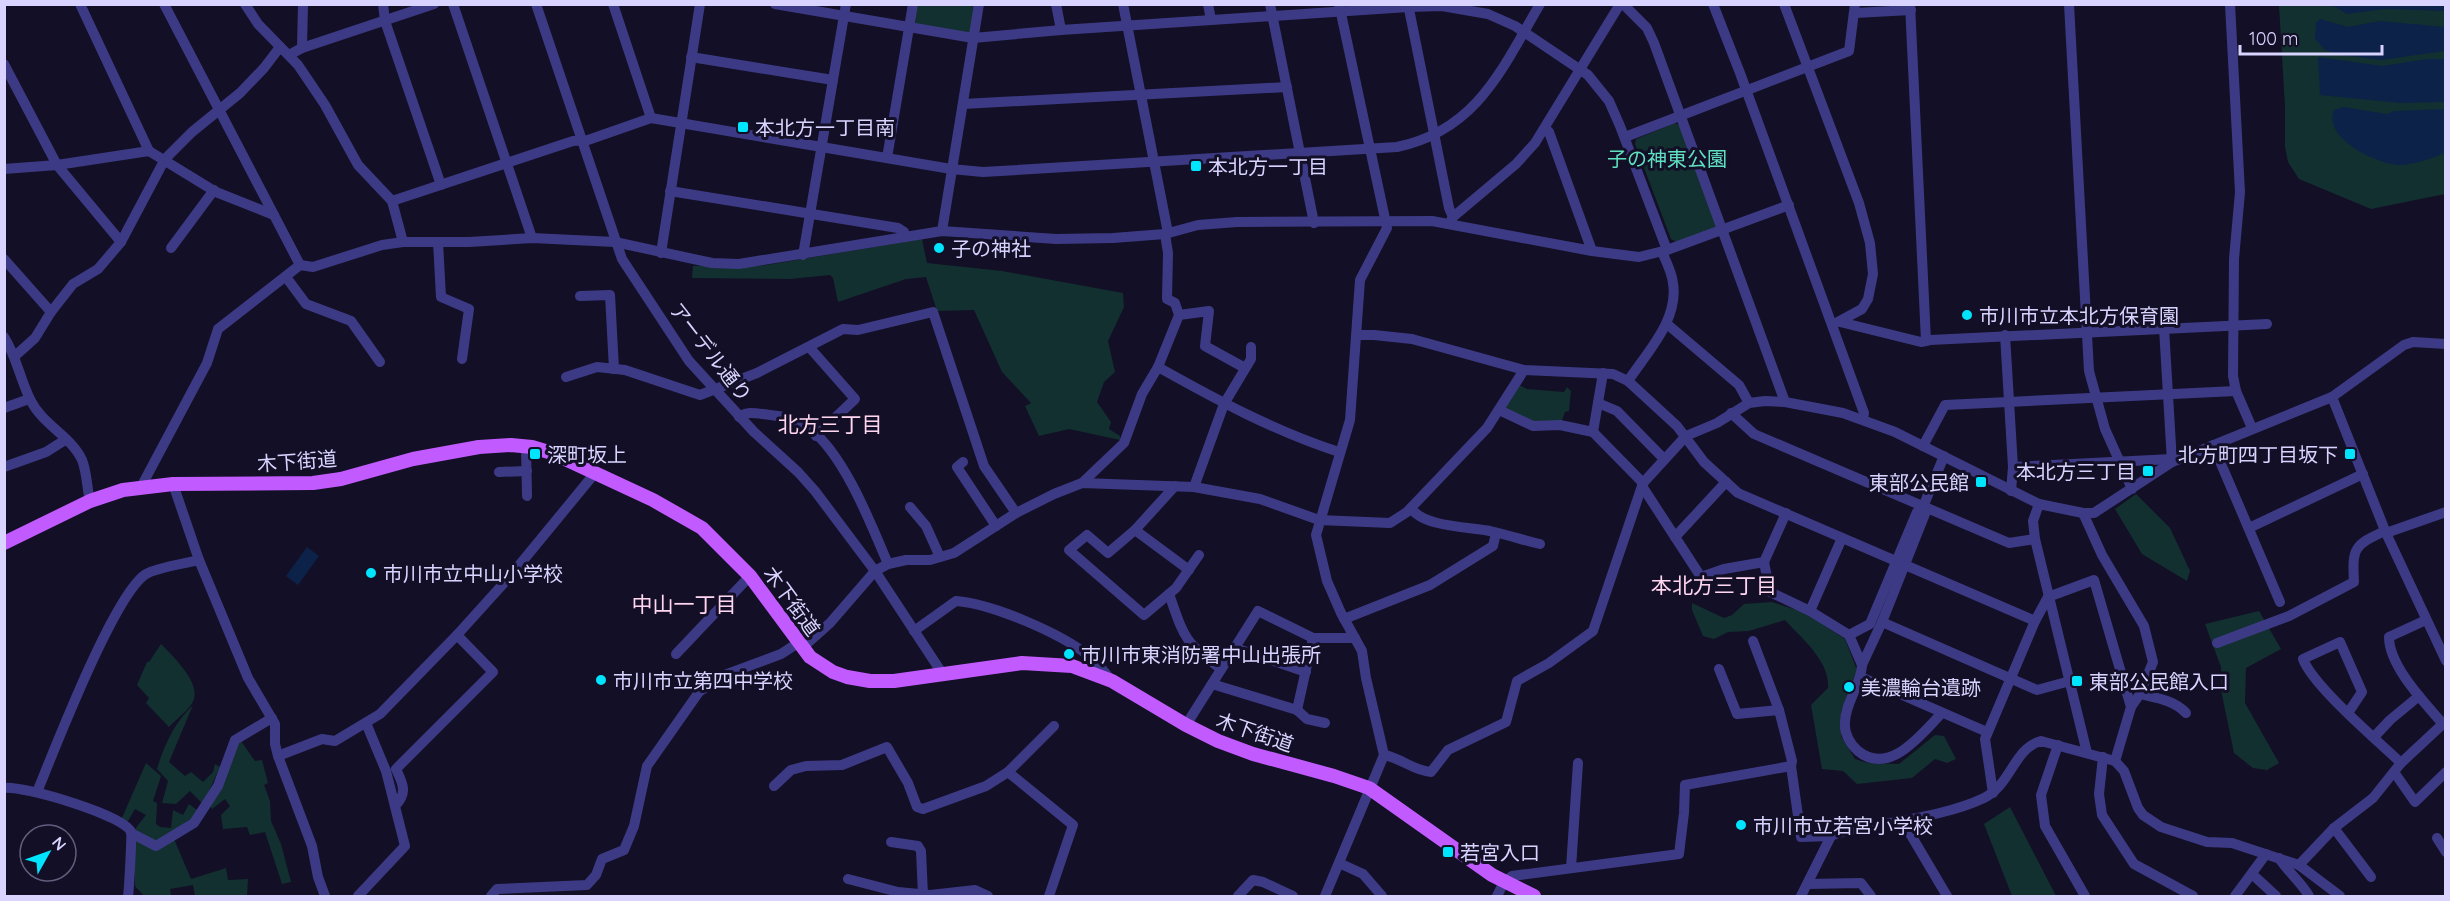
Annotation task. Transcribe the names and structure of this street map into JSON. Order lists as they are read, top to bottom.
{
  "streets": {
    "main road": ["木下街道"],
    "street": ["アーデル通り"]
  },
  "crossings": [
    ["アーデル通り", "木下街道"]
  ],
  "districts": ["北方三丁目", "本北方三丁目", "中山一丁目"],
  "parks": ["子の神東公園"],
  "places": {
    "transit": [
      "本北方一丁目南",
      "本北方一丁目",
      "深町坂上",
      "北方町四丁目坂下",
      "本北方三丁目",
      "東部公民館",
      "東部公民館入口",
      "若宮入口"
    ],
    "other": [
      "子の神社",
      "市川市立本北方保育園",
      "市川市立中山小学校",
      "市川市東消防署中山出張所",
      "市川市立第四中学校",
      "美濃輪台遺跡",
      "市川市立若宮小学校"
    ]
  },
  "scale_bar": "100 m",
  "north": "top right"
}
